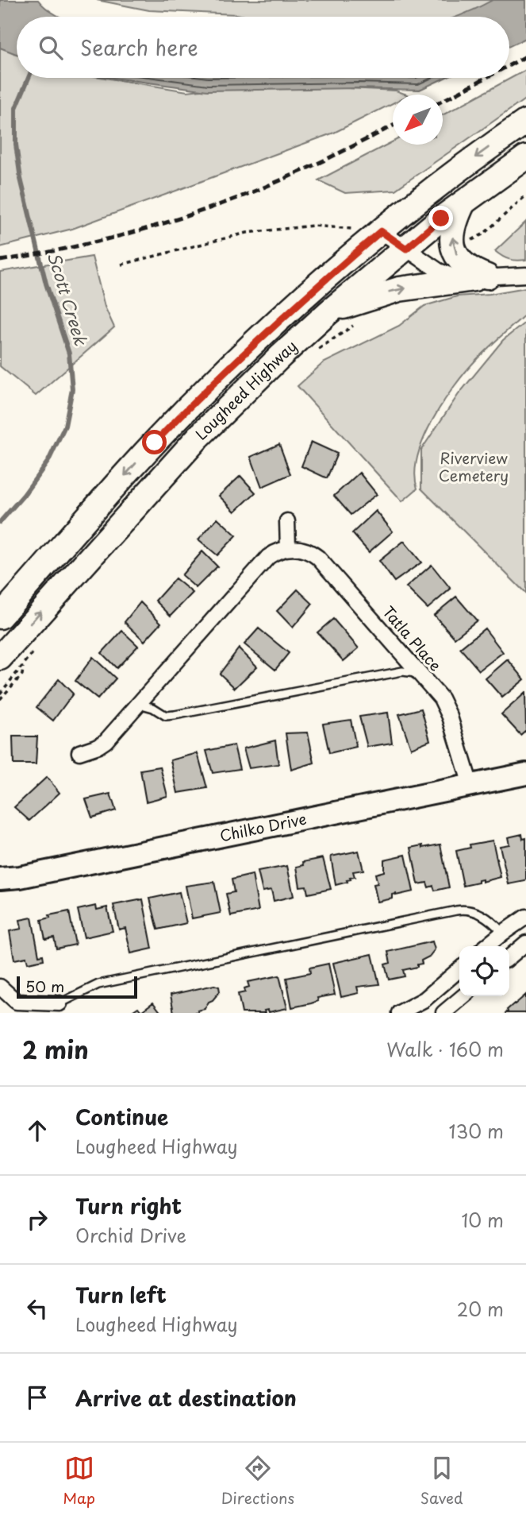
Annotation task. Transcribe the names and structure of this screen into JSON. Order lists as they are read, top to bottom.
{
  "streets": {
    "main road": ["Lougheed Highway"],
    "street": ["Tatla Place", "Chilko Drive"]
  },
  "crossings": [
    ["Tatla Place", "Chilko Drive"]
  ],
  "water": ["Scott Creek"],
  "parks": ["Riverview Cemetery"],
  "scale_bar": "50 m",
  "north": "bottom left",
  "page": {
    "search": "Search here",
    "scale": "50 m",
    "heading": ["2 min", "Walk · 160 m"],
    "list": [
      ["Continue", "Lougheed Highway", "130 m"],
      ["Turn right", "Orchid Drive", "10 m"],
      ["Turn left", "Lougheed Highway", "20 m"],
      "Arrive at destination"
    ],
    "nav": ["Map", "Directions", "Saved"]
  }
}
